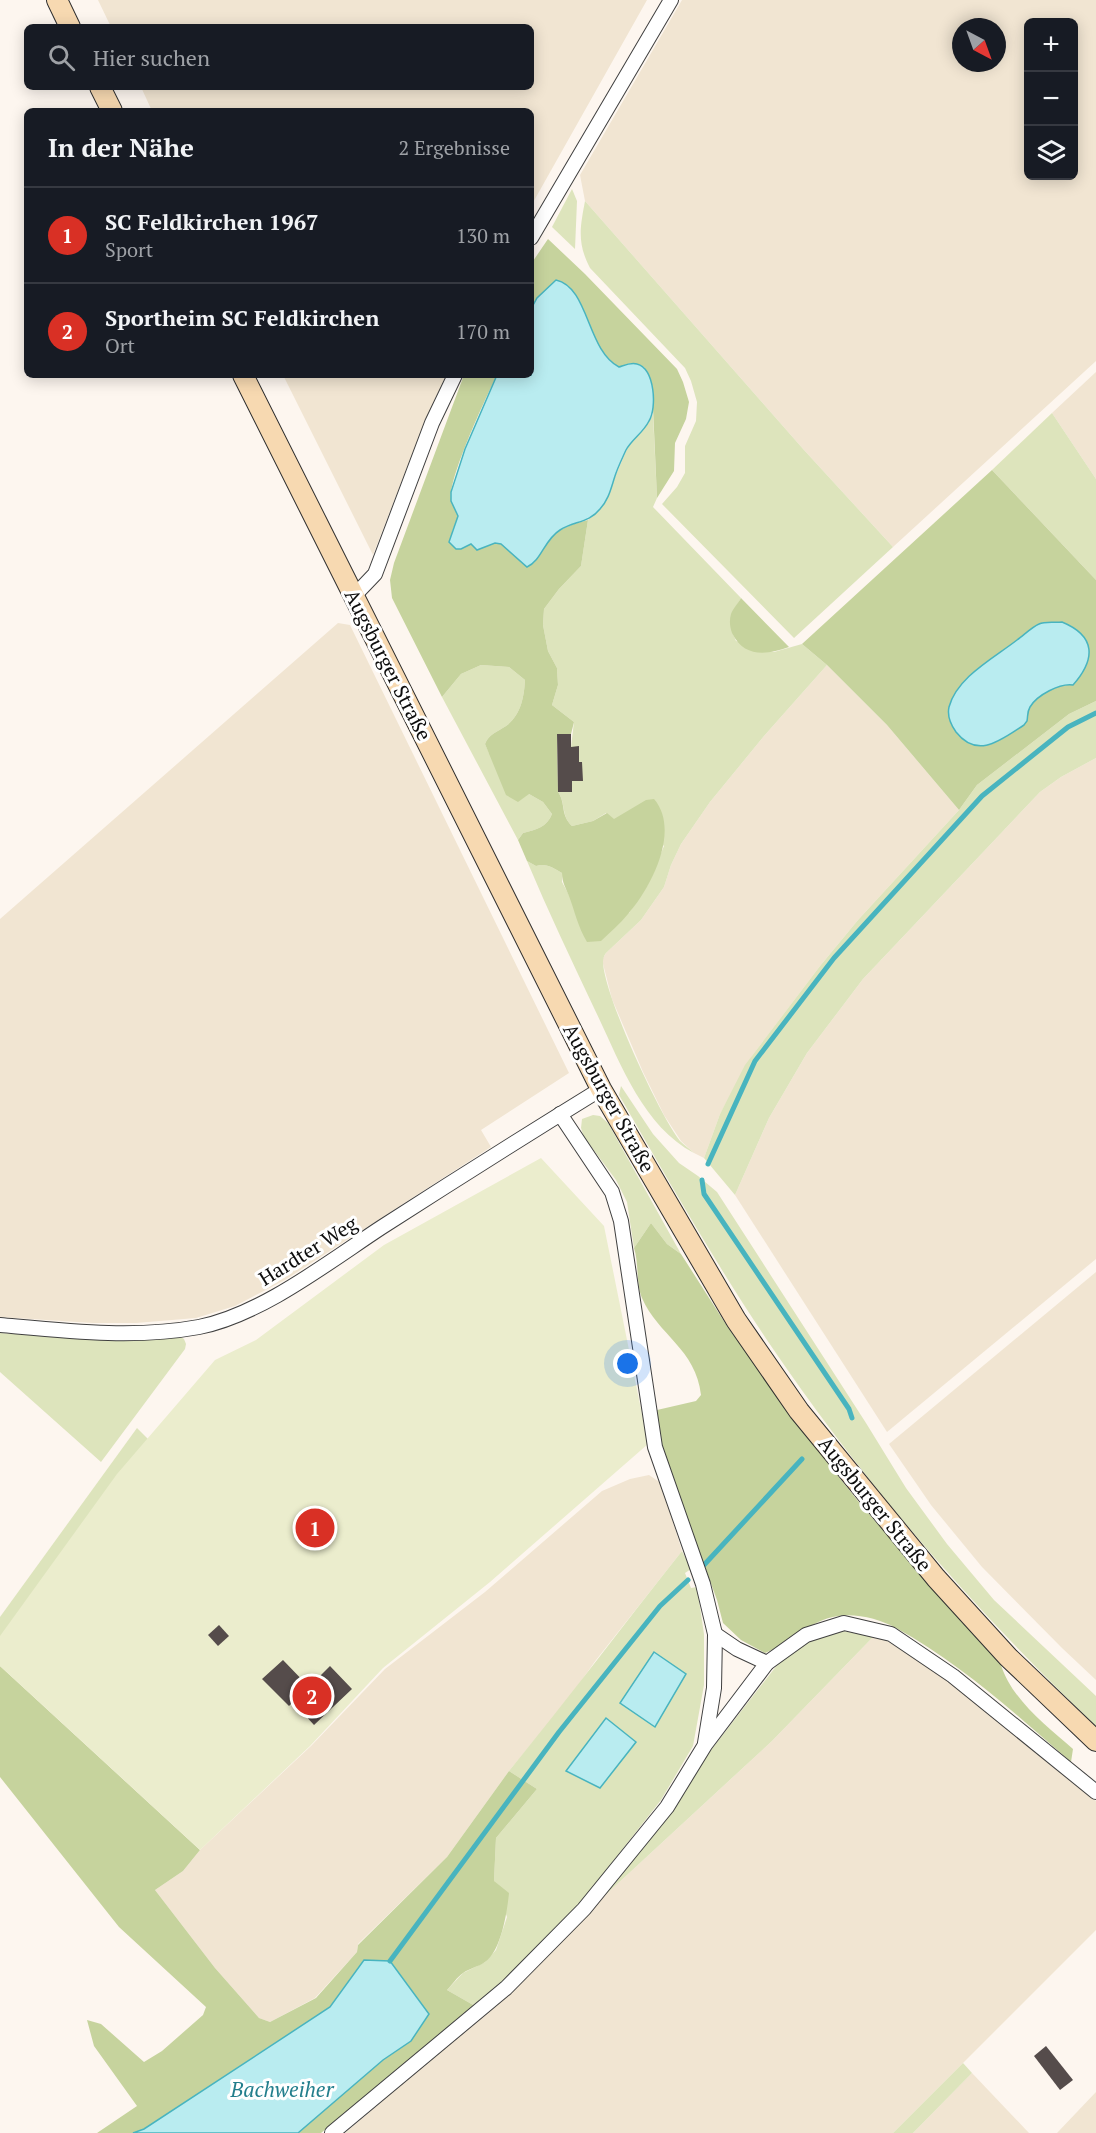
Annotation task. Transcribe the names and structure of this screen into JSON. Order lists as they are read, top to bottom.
{
  "streets": {
    "main road": ["Augsburger Straße"],
    "street": ["Hardter Weg"]
  },
  "crossings": [
    ["Augsburger Straße", "Hardter Weg"]
  ],
  "water": ["Bachweiher"],
  "north": "bottom right",
  "page": {
    "map_buttons": ["+", "−"],
    "search": "Hier suchen",
    "heading": ["In der Nähe", "2 Ergebnisse"],
    "list": [
      {
        "mark": "1",
        "name": "SC Feldkirchen 1967",
        "note": "Sport",
        "value": "130 m"
      },
      {
        "mark": "2",
        "name": "Sportheim SC Feldkirchen",
        "note": "Ort",
        "value": "170 m"
      }
    ],
    "pins": ["1", "2"]
  }
}
